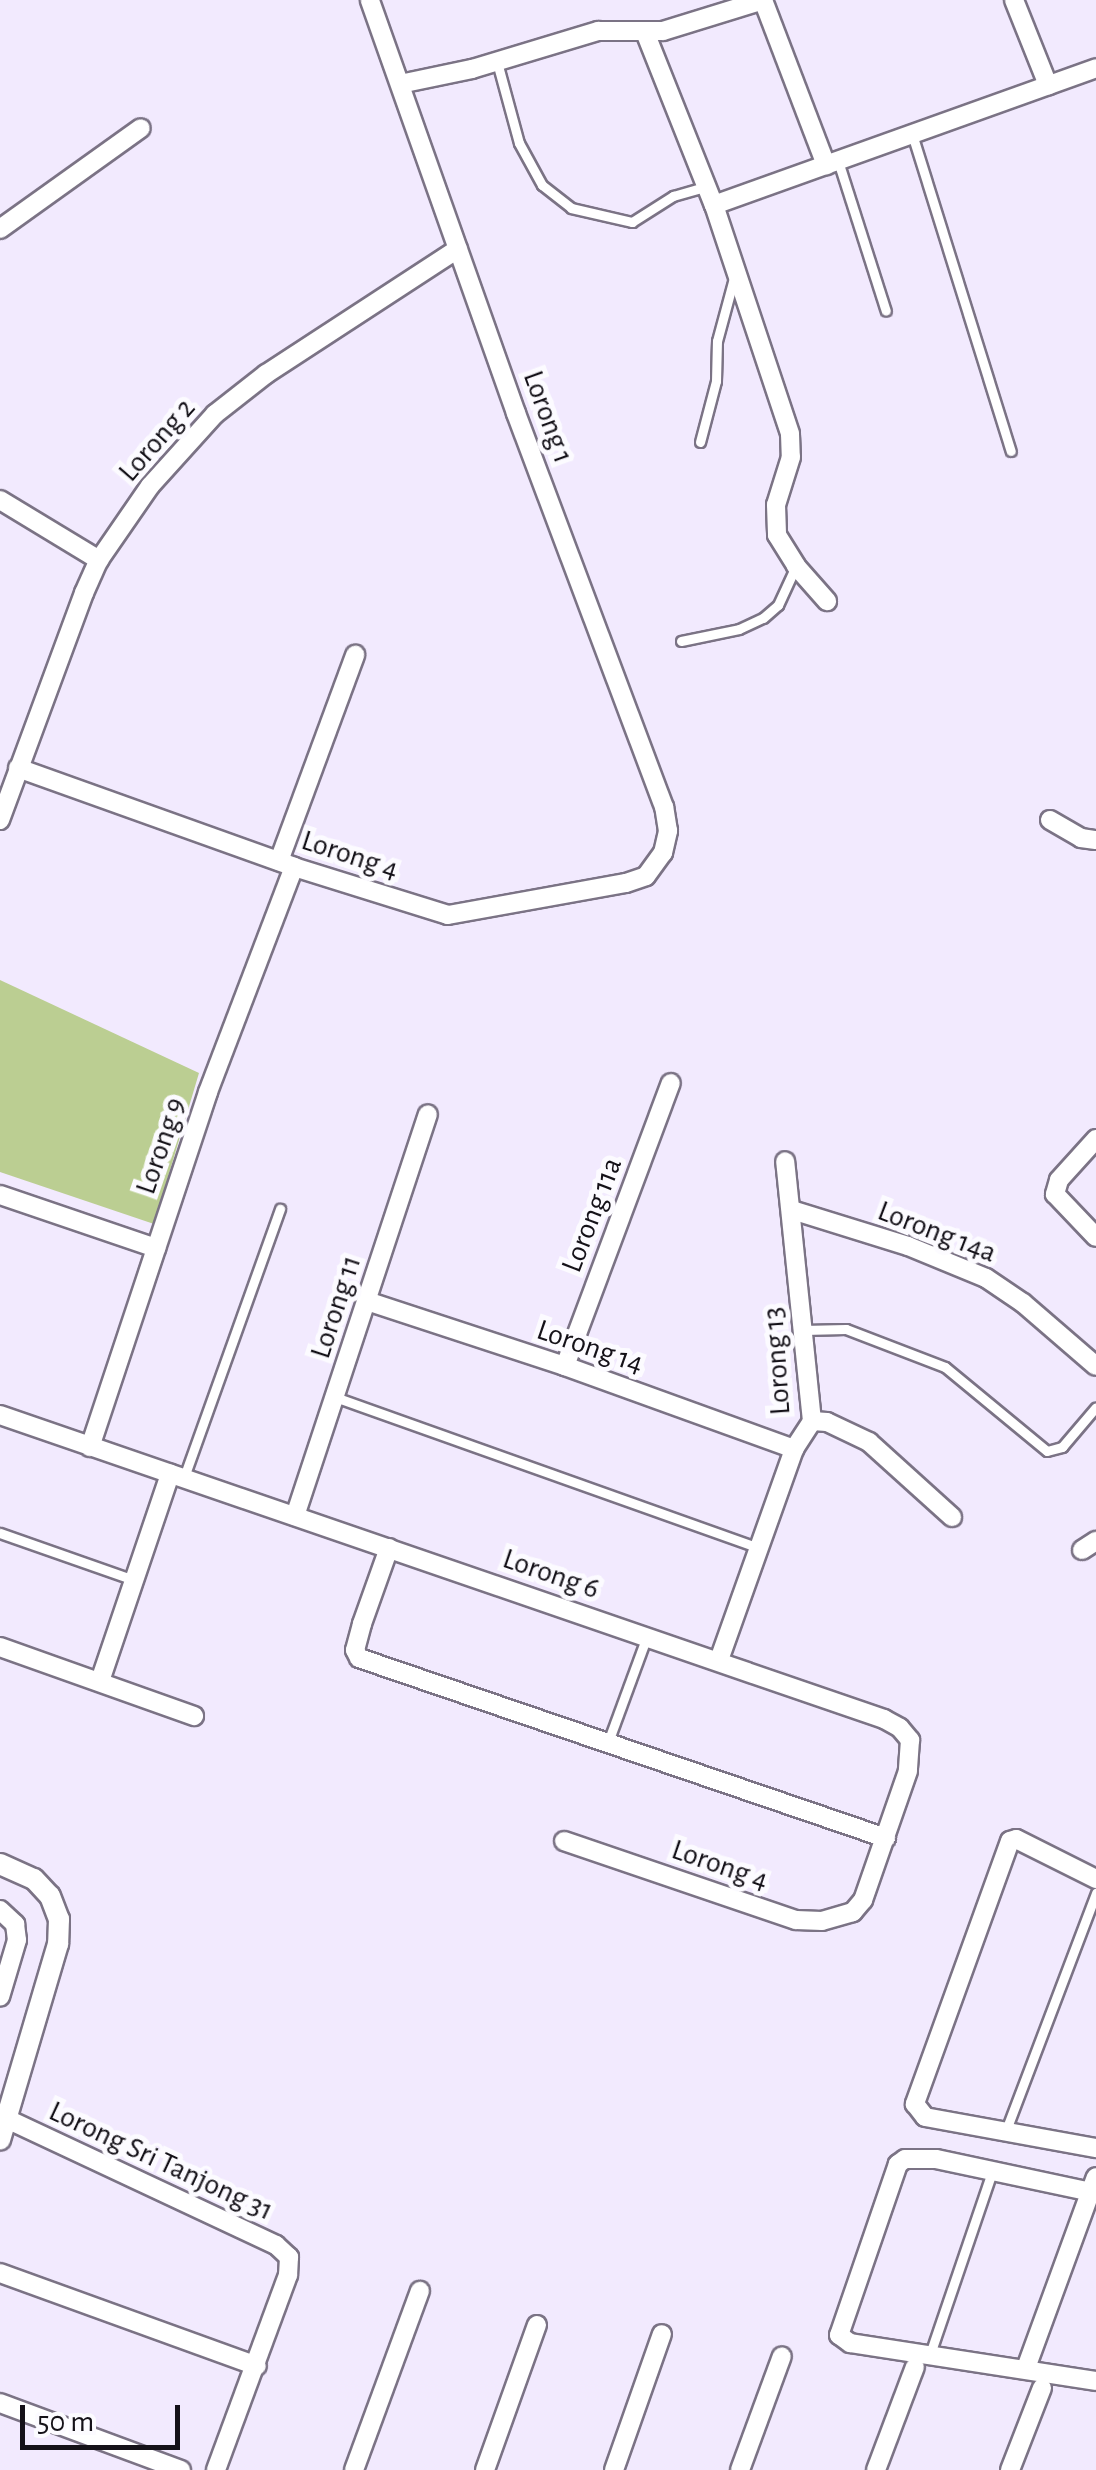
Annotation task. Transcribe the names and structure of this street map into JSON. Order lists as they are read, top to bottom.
{
  "streets": {
    "street": [
      "Lorong 1",
      "Lorong 2",
      "Lorong 4",
      "Lorong 9",
      "Lorong 11a",
      "Lorong 14a",
      "Lorong 11",
      "Lorong 14",
      "Lorong 13",
      "Lorong 6",
      "Lorong Sri Tanjong 31"
    ]
  },
  "crossings": [
    ["Lorong 1", "Lorong 2"],
    ["Lorong 1", "Lorong 4"],
    ["Lorong 2", "Lorong 4"],
    ["Lorong 4", "Lorong 9"],
    ["Lorong 4", "Lorong 6"],
    ["Lorong 9", "Lorong 6"],
    ["Lorong 11a", "Lorong 14"],
    ["Lorong 14a", "Lorong 13"],
    ["Lorong 11", "Lorong 14"],
    ["Lorong 11", "Lorong 6"],
    ["Lorong 14", "Lorong 13"],
    ["Lorong 13", "Lorong 6"]
  ],
  "scale_bar": "50 m"
}
